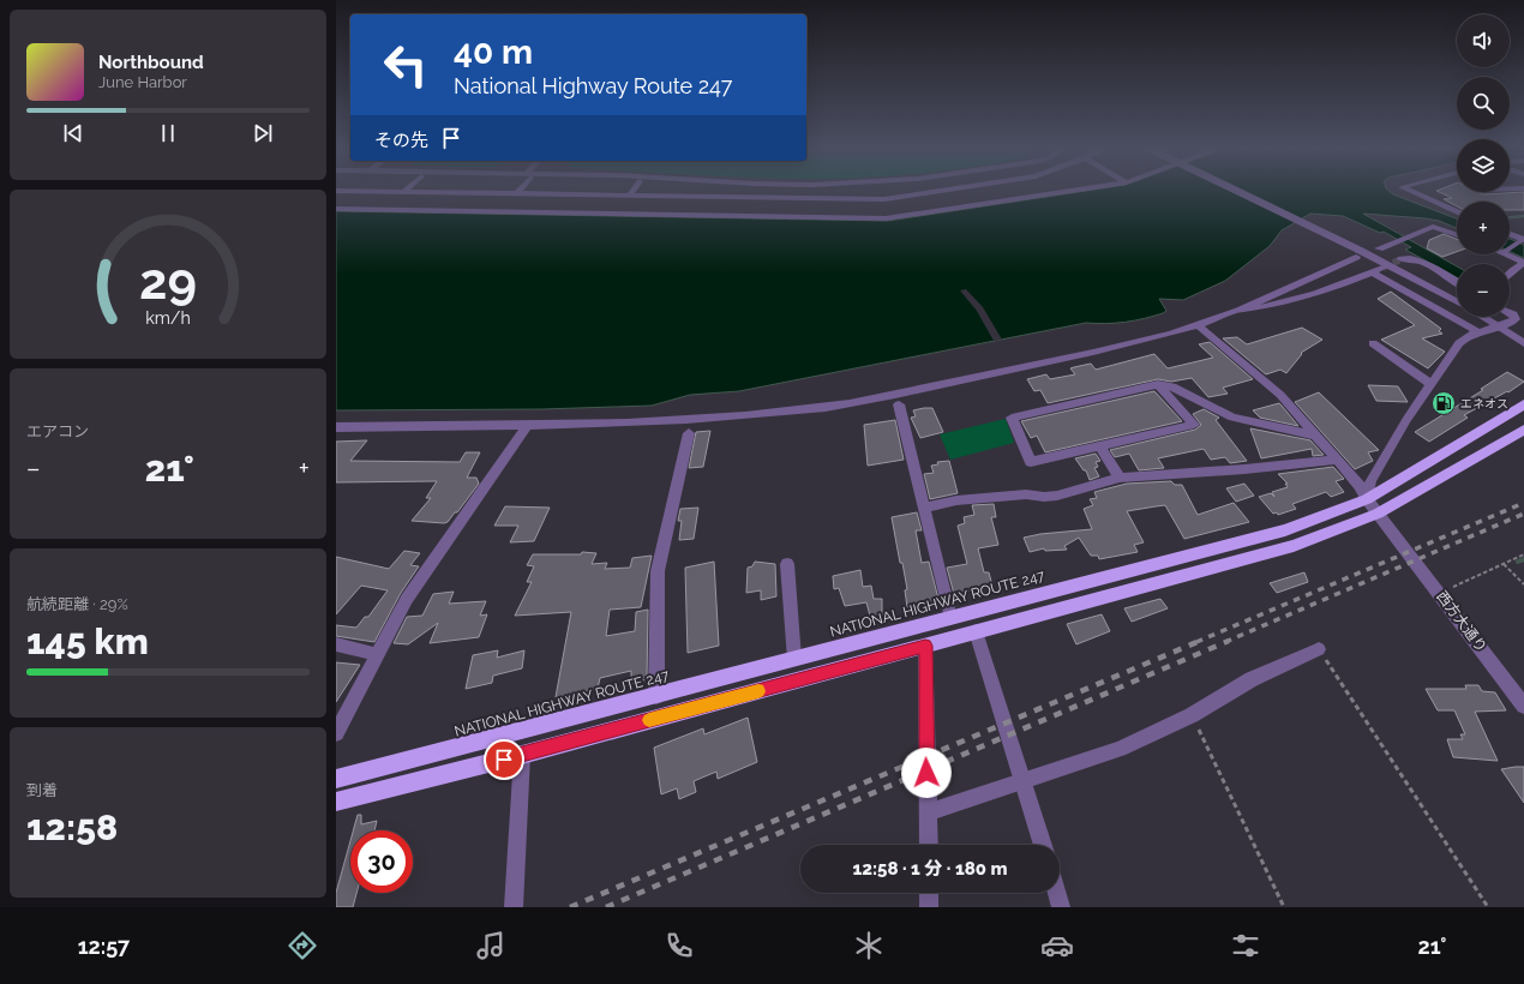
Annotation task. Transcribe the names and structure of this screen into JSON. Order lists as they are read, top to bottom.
{
  "streets": {
    "highway": ["NATIONAL HIGHWAY ROUTE 247"],
    "street": ["西方大通り"]
  },
  "crossings": [
    ["NATIONAL HIGHWAY ROUTE 247", "西方大通り"]
  ],
  "places": {
    "fuel station": ["エネオス"]
  },
  "page": {
    "map_buttons": ["+", "−"],
    "turn": ["40 m", "National Highway Route 247"],
    "song": ["Northbound", "June Harbor"],
    "then": "その先",
    "tile": [
      "エアコン",
      ["航続距離 · 29%", "145 km"],
      ["到着", "12:58"]
    ],
    "heat": ["−", "21°", "+"],
    "limit": "30",
    "trip": "12:58 · 1 分 · 180 m",
    "tabs": ["12:57", "21°"],
    "gauge": ["29", "km/h"]
  }
}
